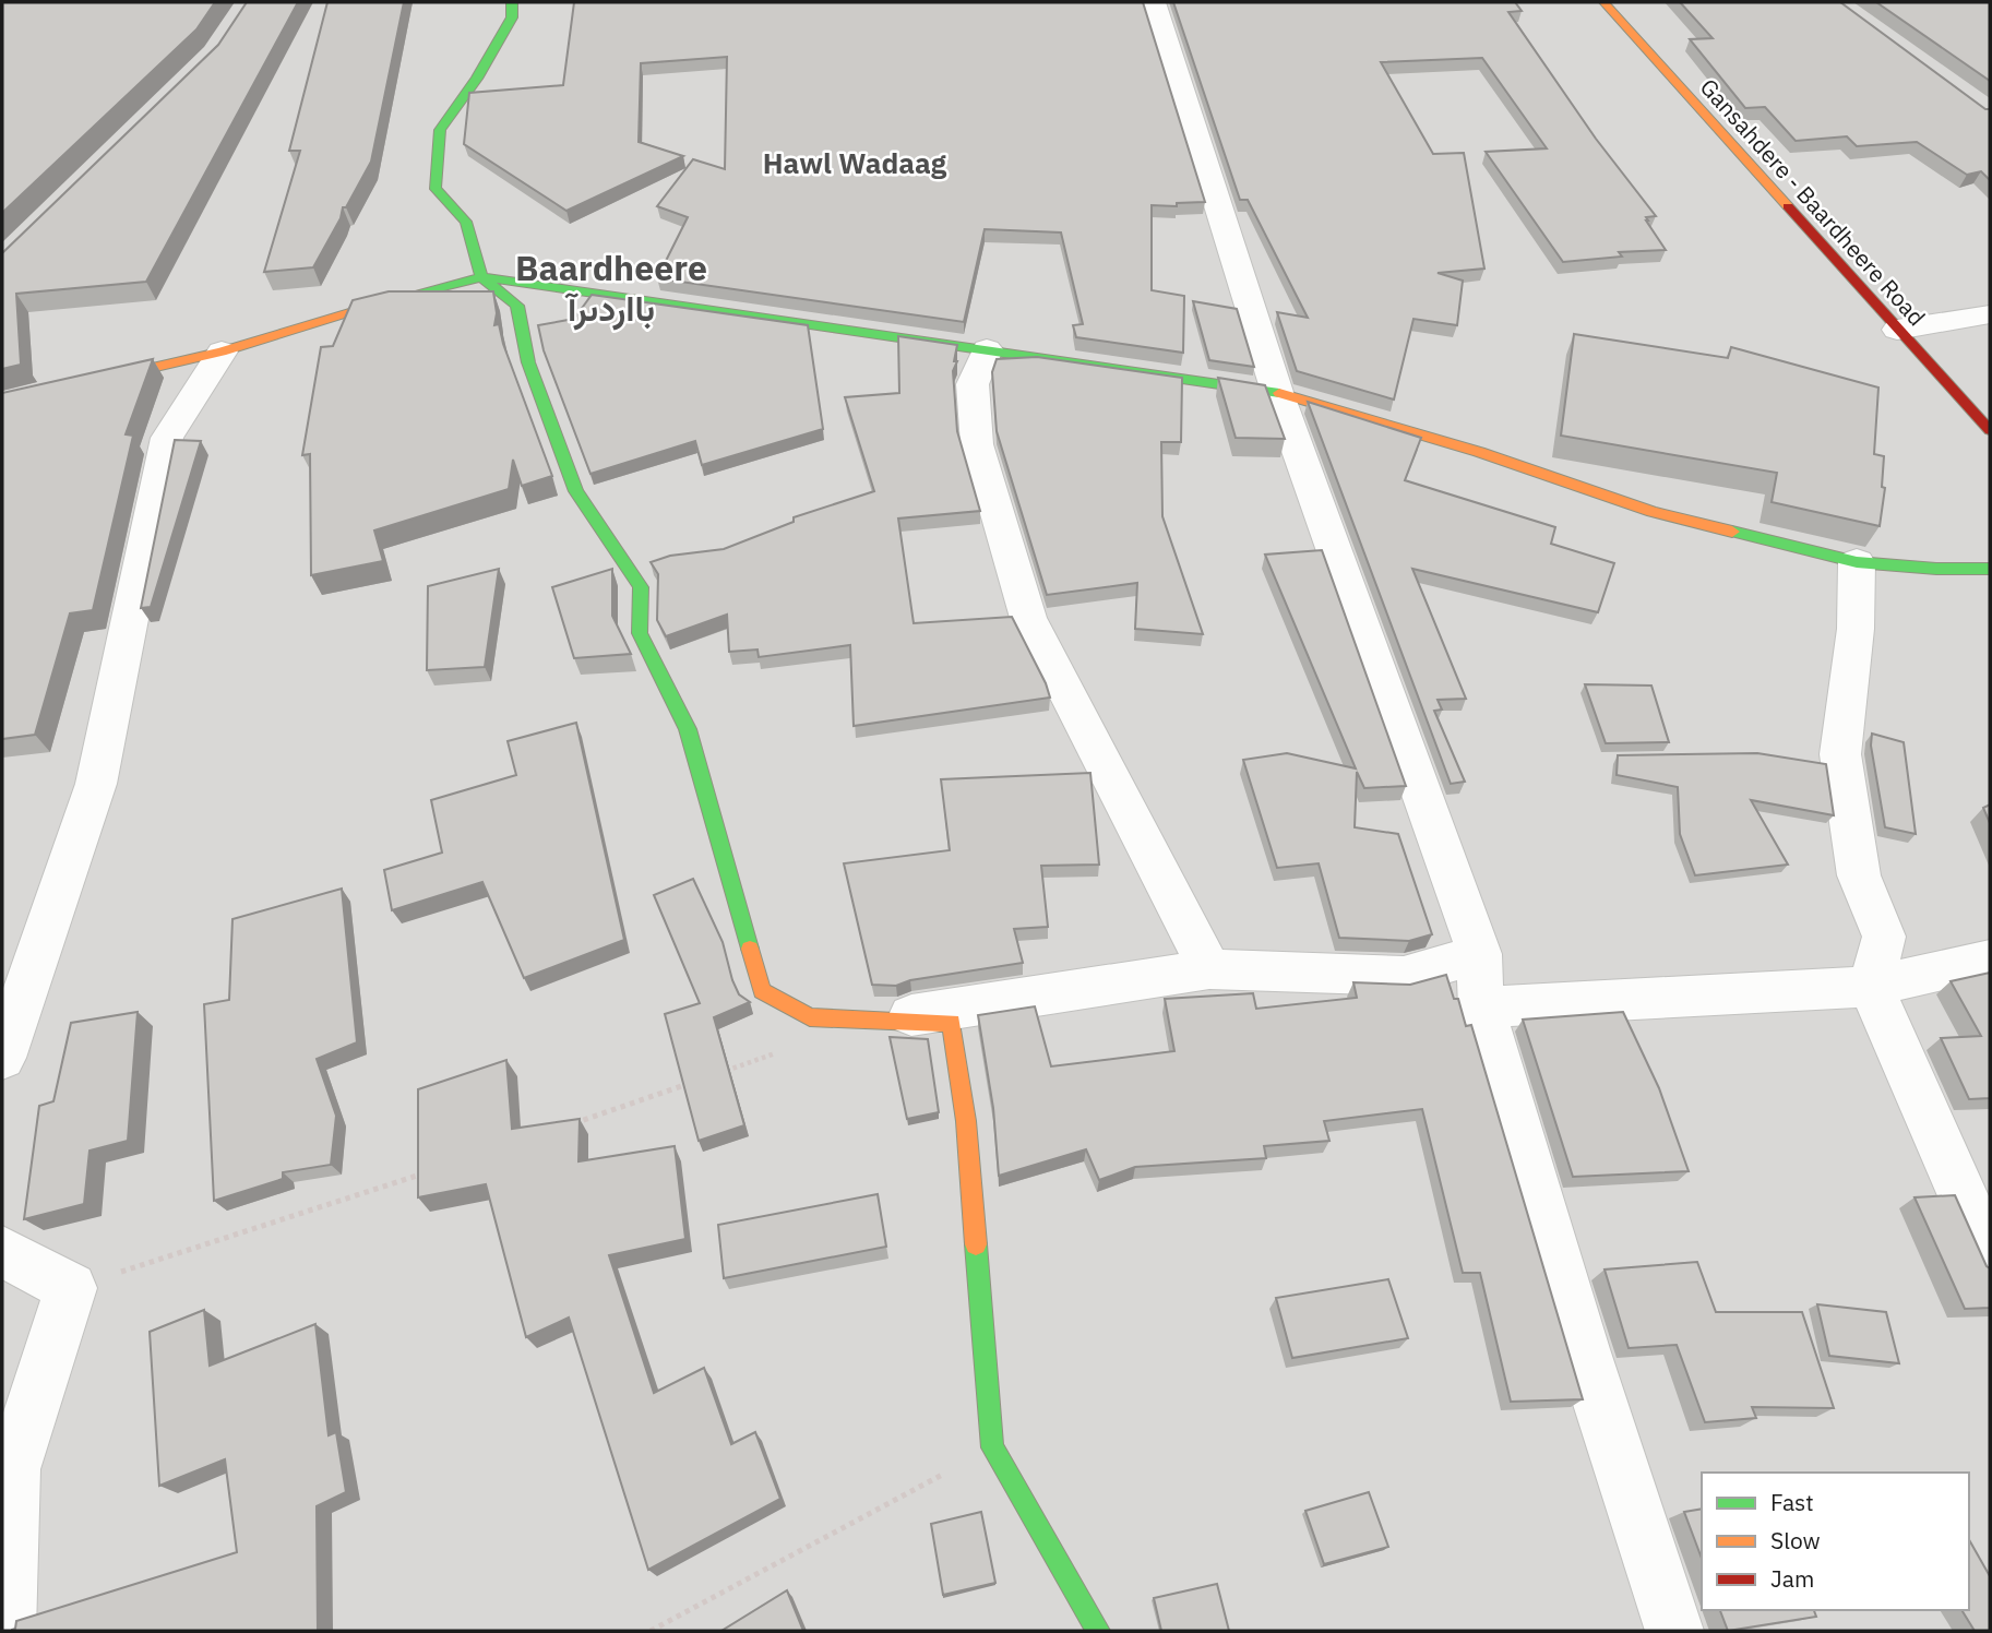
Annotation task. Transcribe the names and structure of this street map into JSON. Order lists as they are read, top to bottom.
{
  "streets": {
    "street": ["Gansahdere - Baardheere Road"]
  },
  "districts": ["Hawl Wadaag", "Baardheere بااردىرآ"],
  "legend": ["Fast", "Slow", "Jam"]
}
